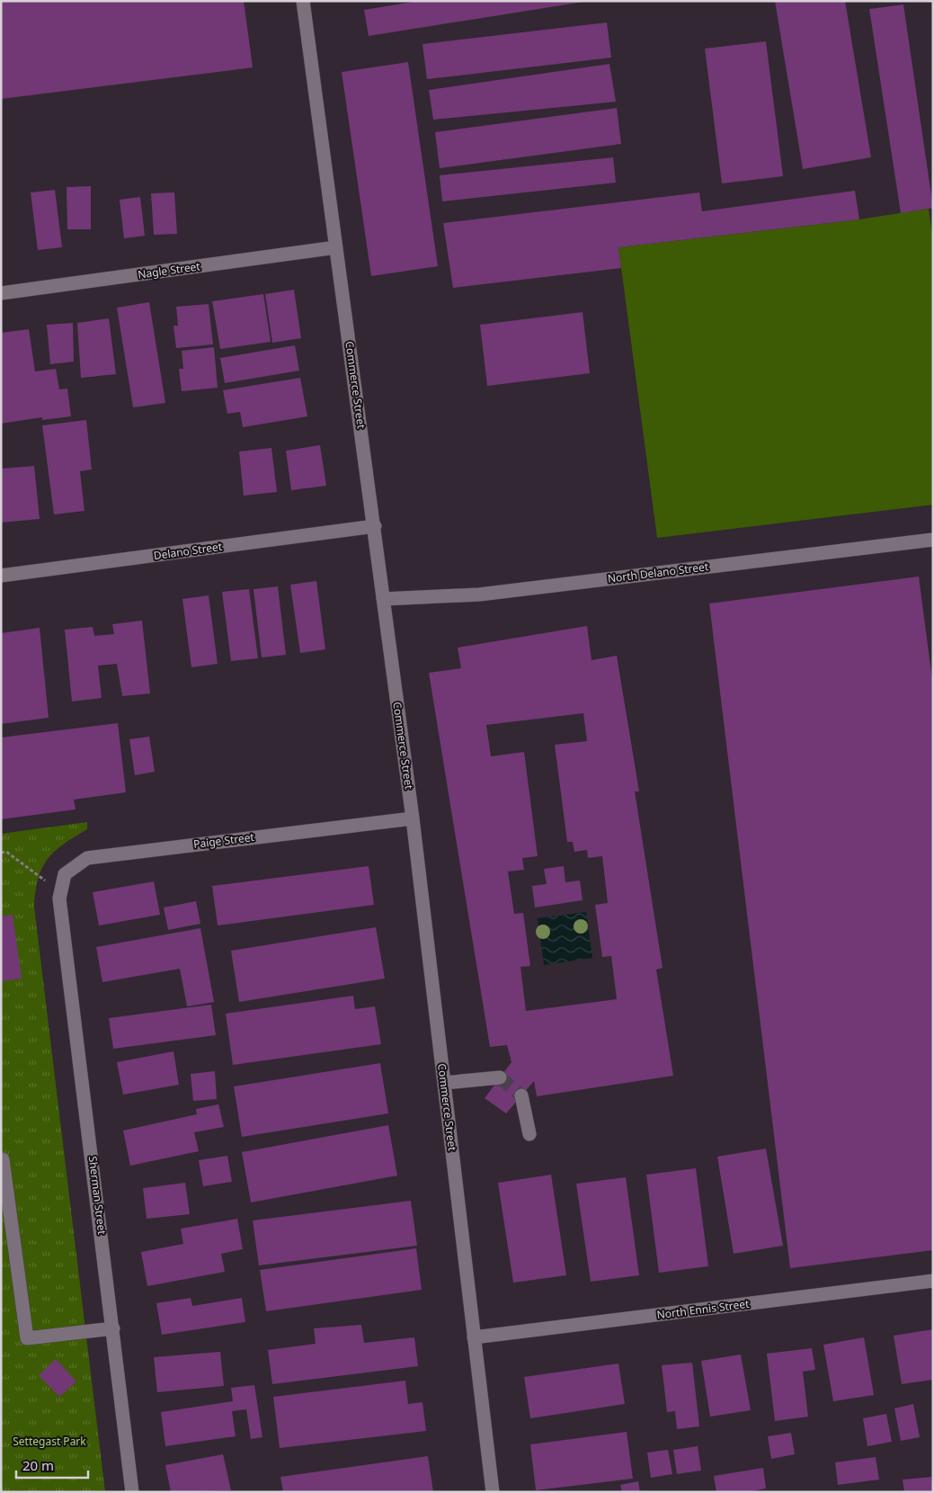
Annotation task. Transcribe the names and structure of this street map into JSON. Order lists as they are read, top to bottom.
{
  "streets": {
    "street": [
      "Nagle Street",
      "Commerce Street",
      "Delano Street",
      "North Delano Street",
      "Paige Street",
      "Sherman Street",
      "North Ennis Street"
    ]
  },
  "crossings": [
    ["Nagle Street", "Commerce Street"],
    ["Commerce Street", "Delano Street"],
    ["Commerce Street", "North Delano Street"],
    ["Commerce Street", "Paige Street"],
    ["Commerce Street", "North Ennis Street"],
    ["Paige Street", "Sherman Street"]
  ],
  "parks": ["Settegast Park"],
  "scale_bar": "20 m"
}
